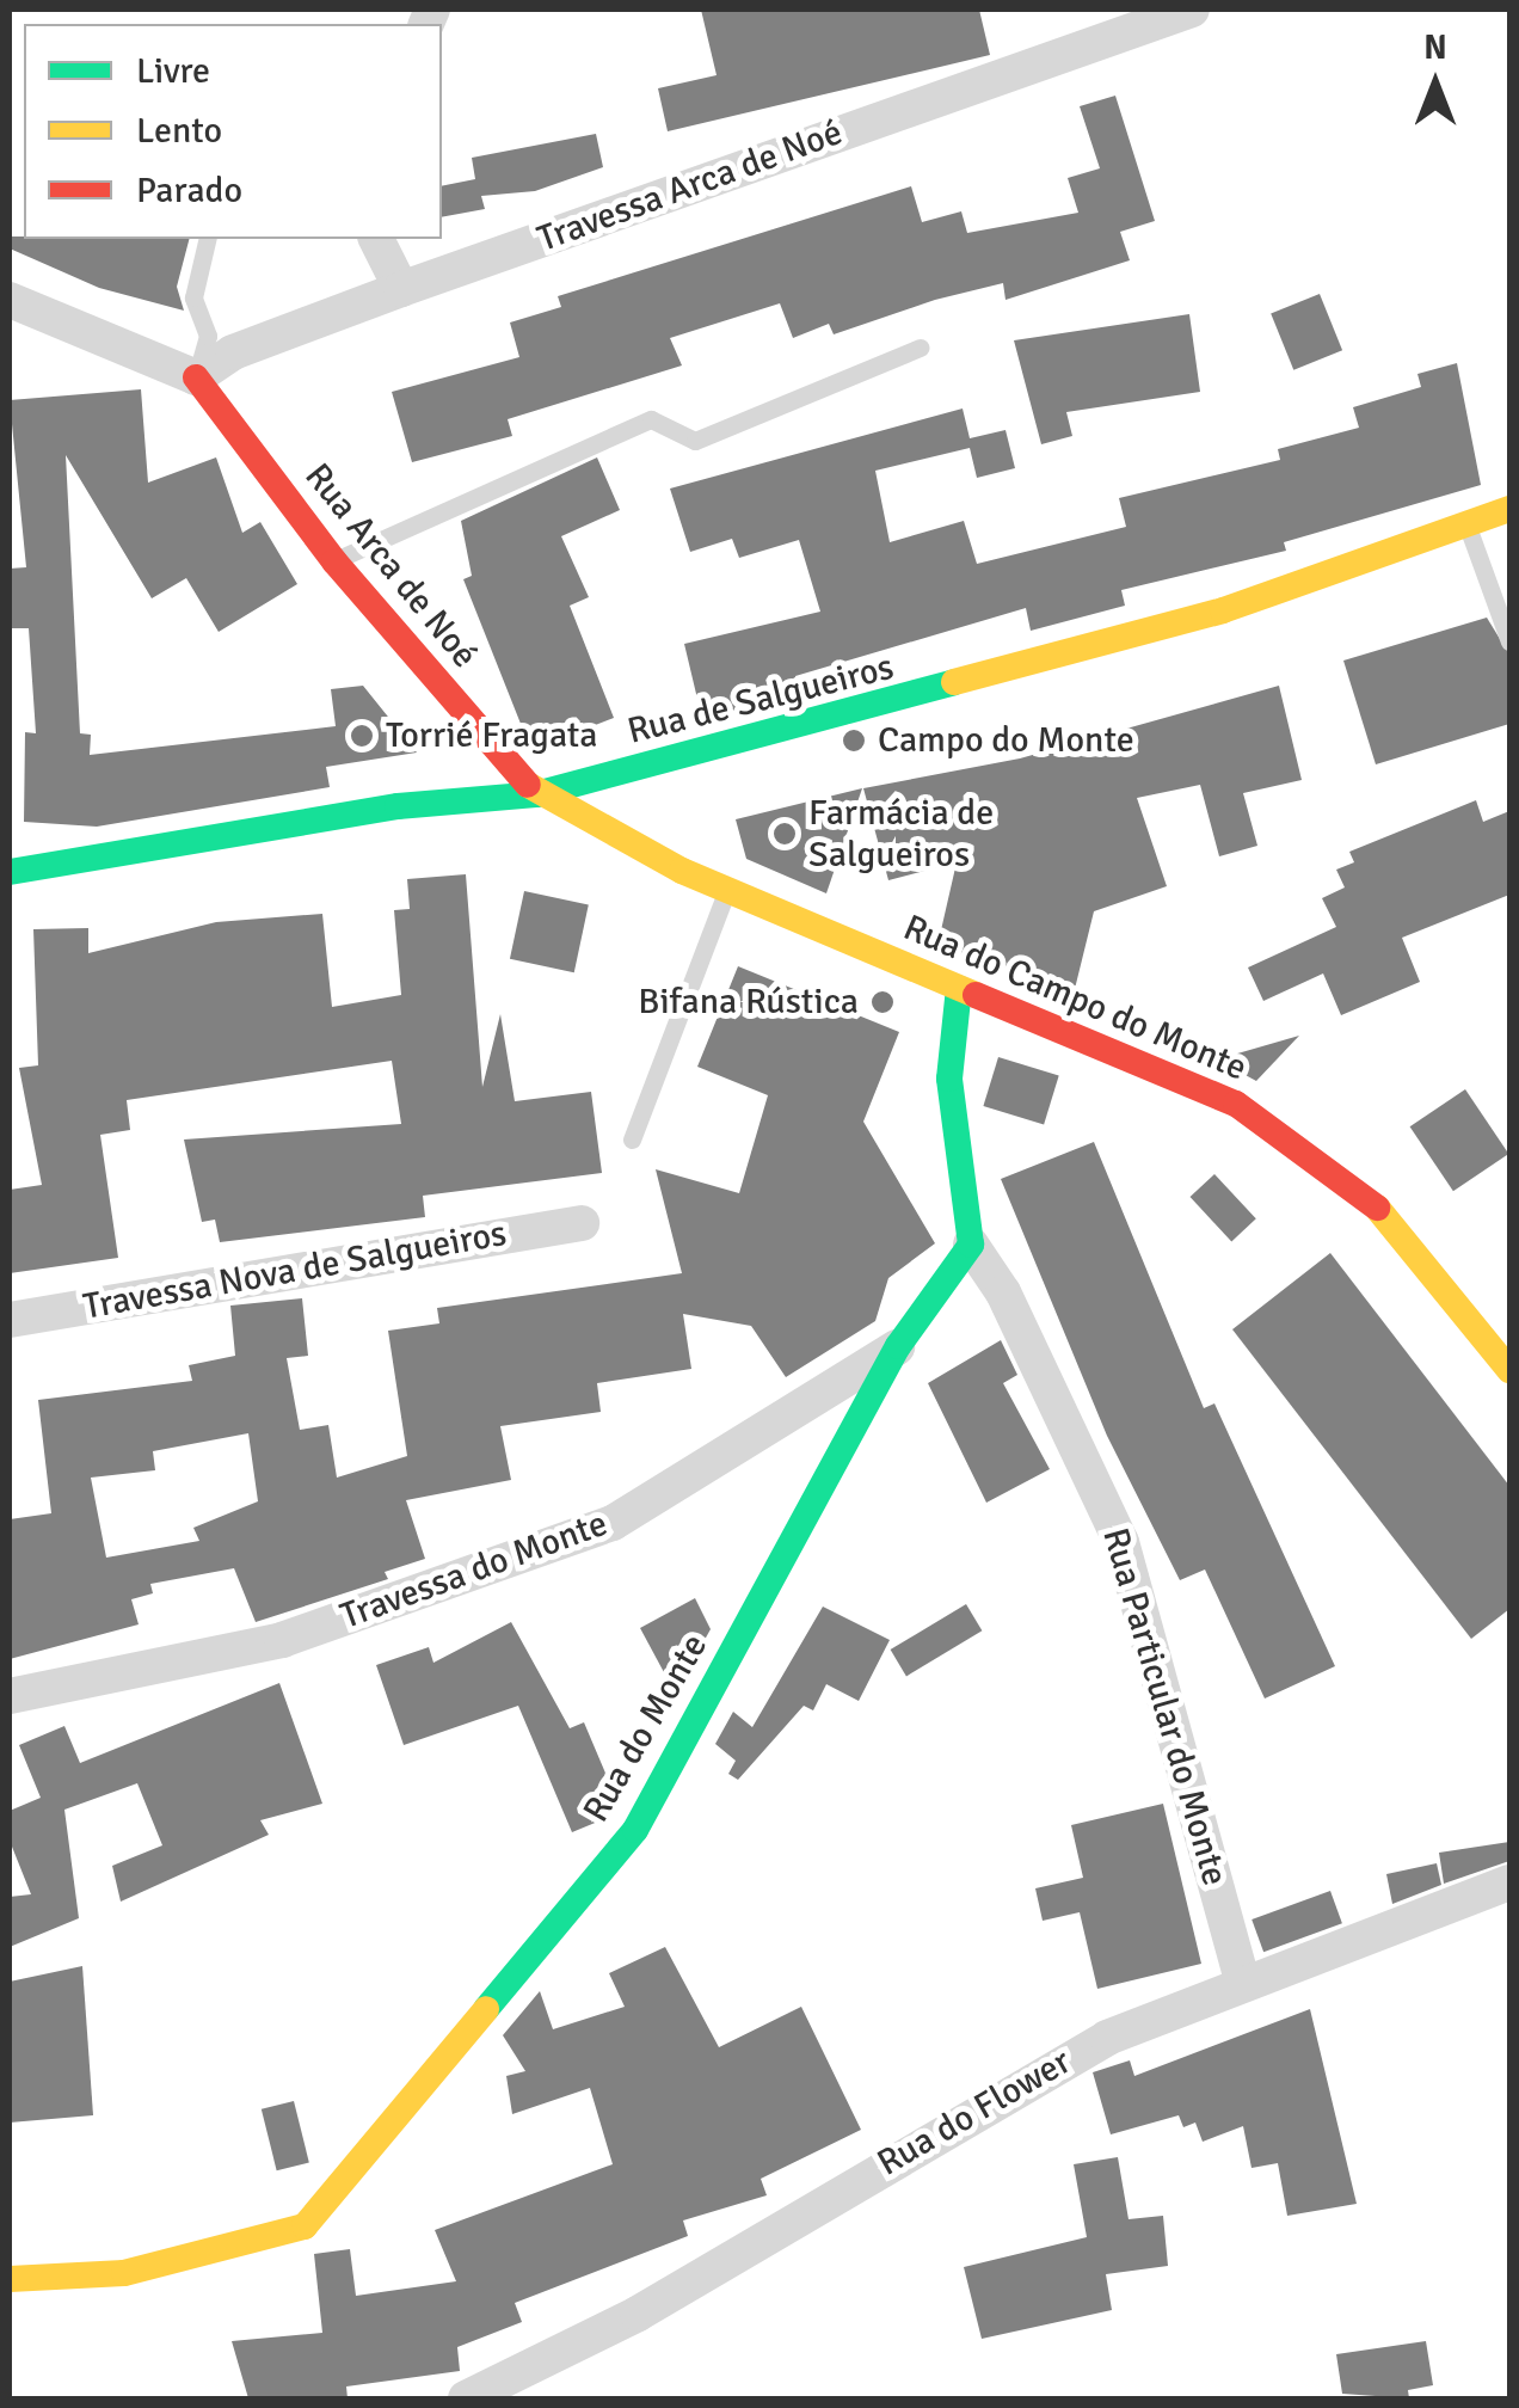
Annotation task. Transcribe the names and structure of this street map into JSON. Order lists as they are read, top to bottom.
{
  "streets": {
    "street": [
      "Travessa Arca de Noé",
      "Rua Arca de Noé",
      "Rua de Salgueiros",
      "Rua do Campo do Monte",
      "Travessa Nova de Salgueiros",
      "Travessa do Monte",
      "Rua Particular do Monte",
      "Rua do Monte",
      "Rua do Flower"
    ]
  },
  "crossings": [
    ["Travessa Arca de Noé", "Rua Arca de Noé"],
    ["Rua Arca de Noé", "Rua de Salgueiros"],
    ["Rua Arca de Noé", "Rua do Campo do Monte"],
    ["Rua de Salgueiros", "Rua do Campo do Monte"],
    ["Travessa do Monte", "Rua do Monte"],
    ["Rua Particular do Monte", "Rua do Monte"],
    ["Rua Particular do Monte", "Rua do Flower"]
  ],
  "places": [
    "Torrié Fragata",
    "Campo do Monte",
    "Farmácia de Salgueiros",
    "Bifana Rústica"
  ],
  "legend": ["Livre", "Lento", "Parado"],
  "north": "top"
}
